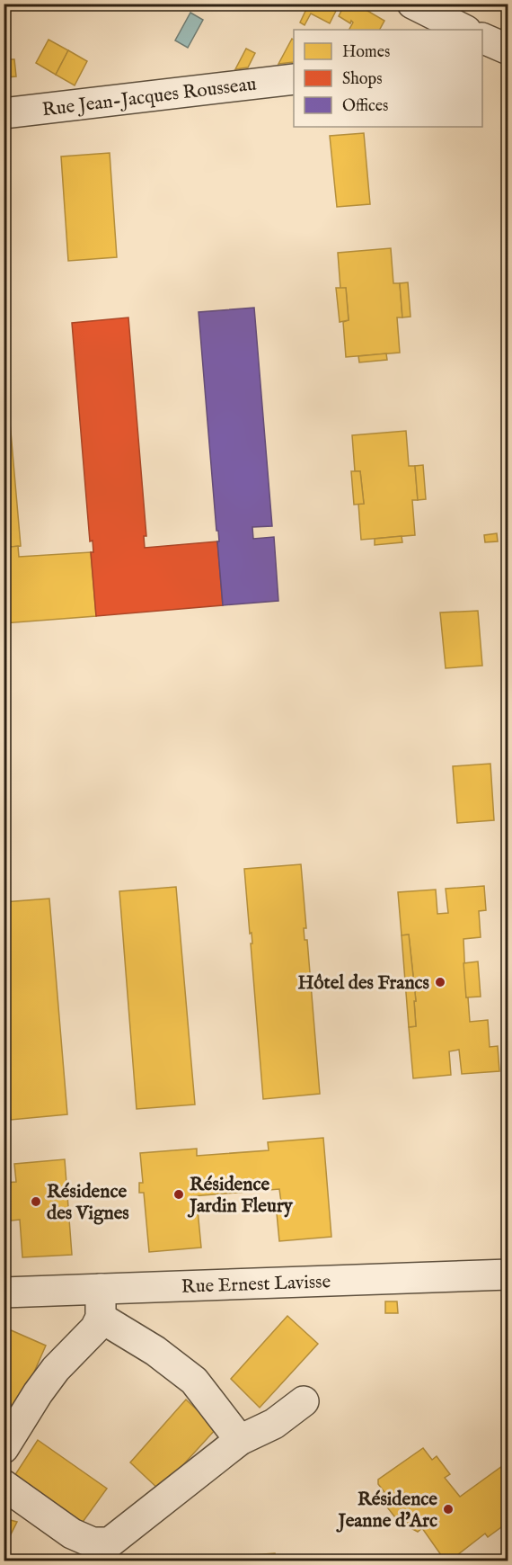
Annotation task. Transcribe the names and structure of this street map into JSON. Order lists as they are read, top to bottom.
{
  "streets": {
    "street": ["Rue Jean-Jacques Rousseau", "Rue Ernest Lavisse"]
  },
  "places": [
    "Hôtel des Francs",
    "Résidence Jardin Fleury",
    "Résidence des Vignes",
    "Résidence Jeanne d'Arc"
  ],
  "legend": ["Homes", "Shops", "Offices"]
}
